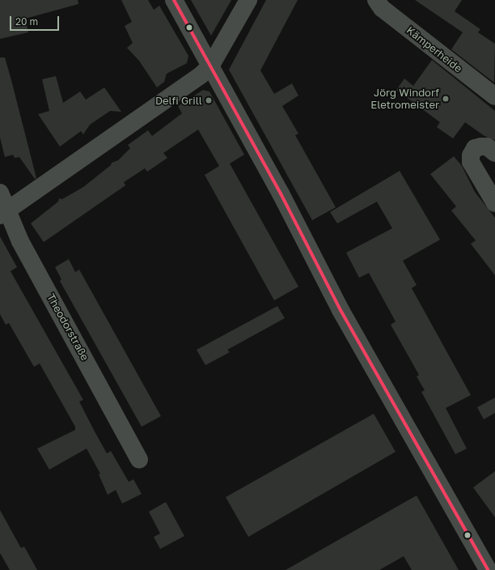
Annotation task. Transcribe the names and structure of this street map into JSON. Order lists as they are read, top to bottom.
{
  "streets": {
    "street": ["Kämperheide", "Theodorstraße"]
  },
  "places": ["Jörg Windorf Eletromeister", "Delfi Grill"],
  "scale_bar": "20 m"
}
